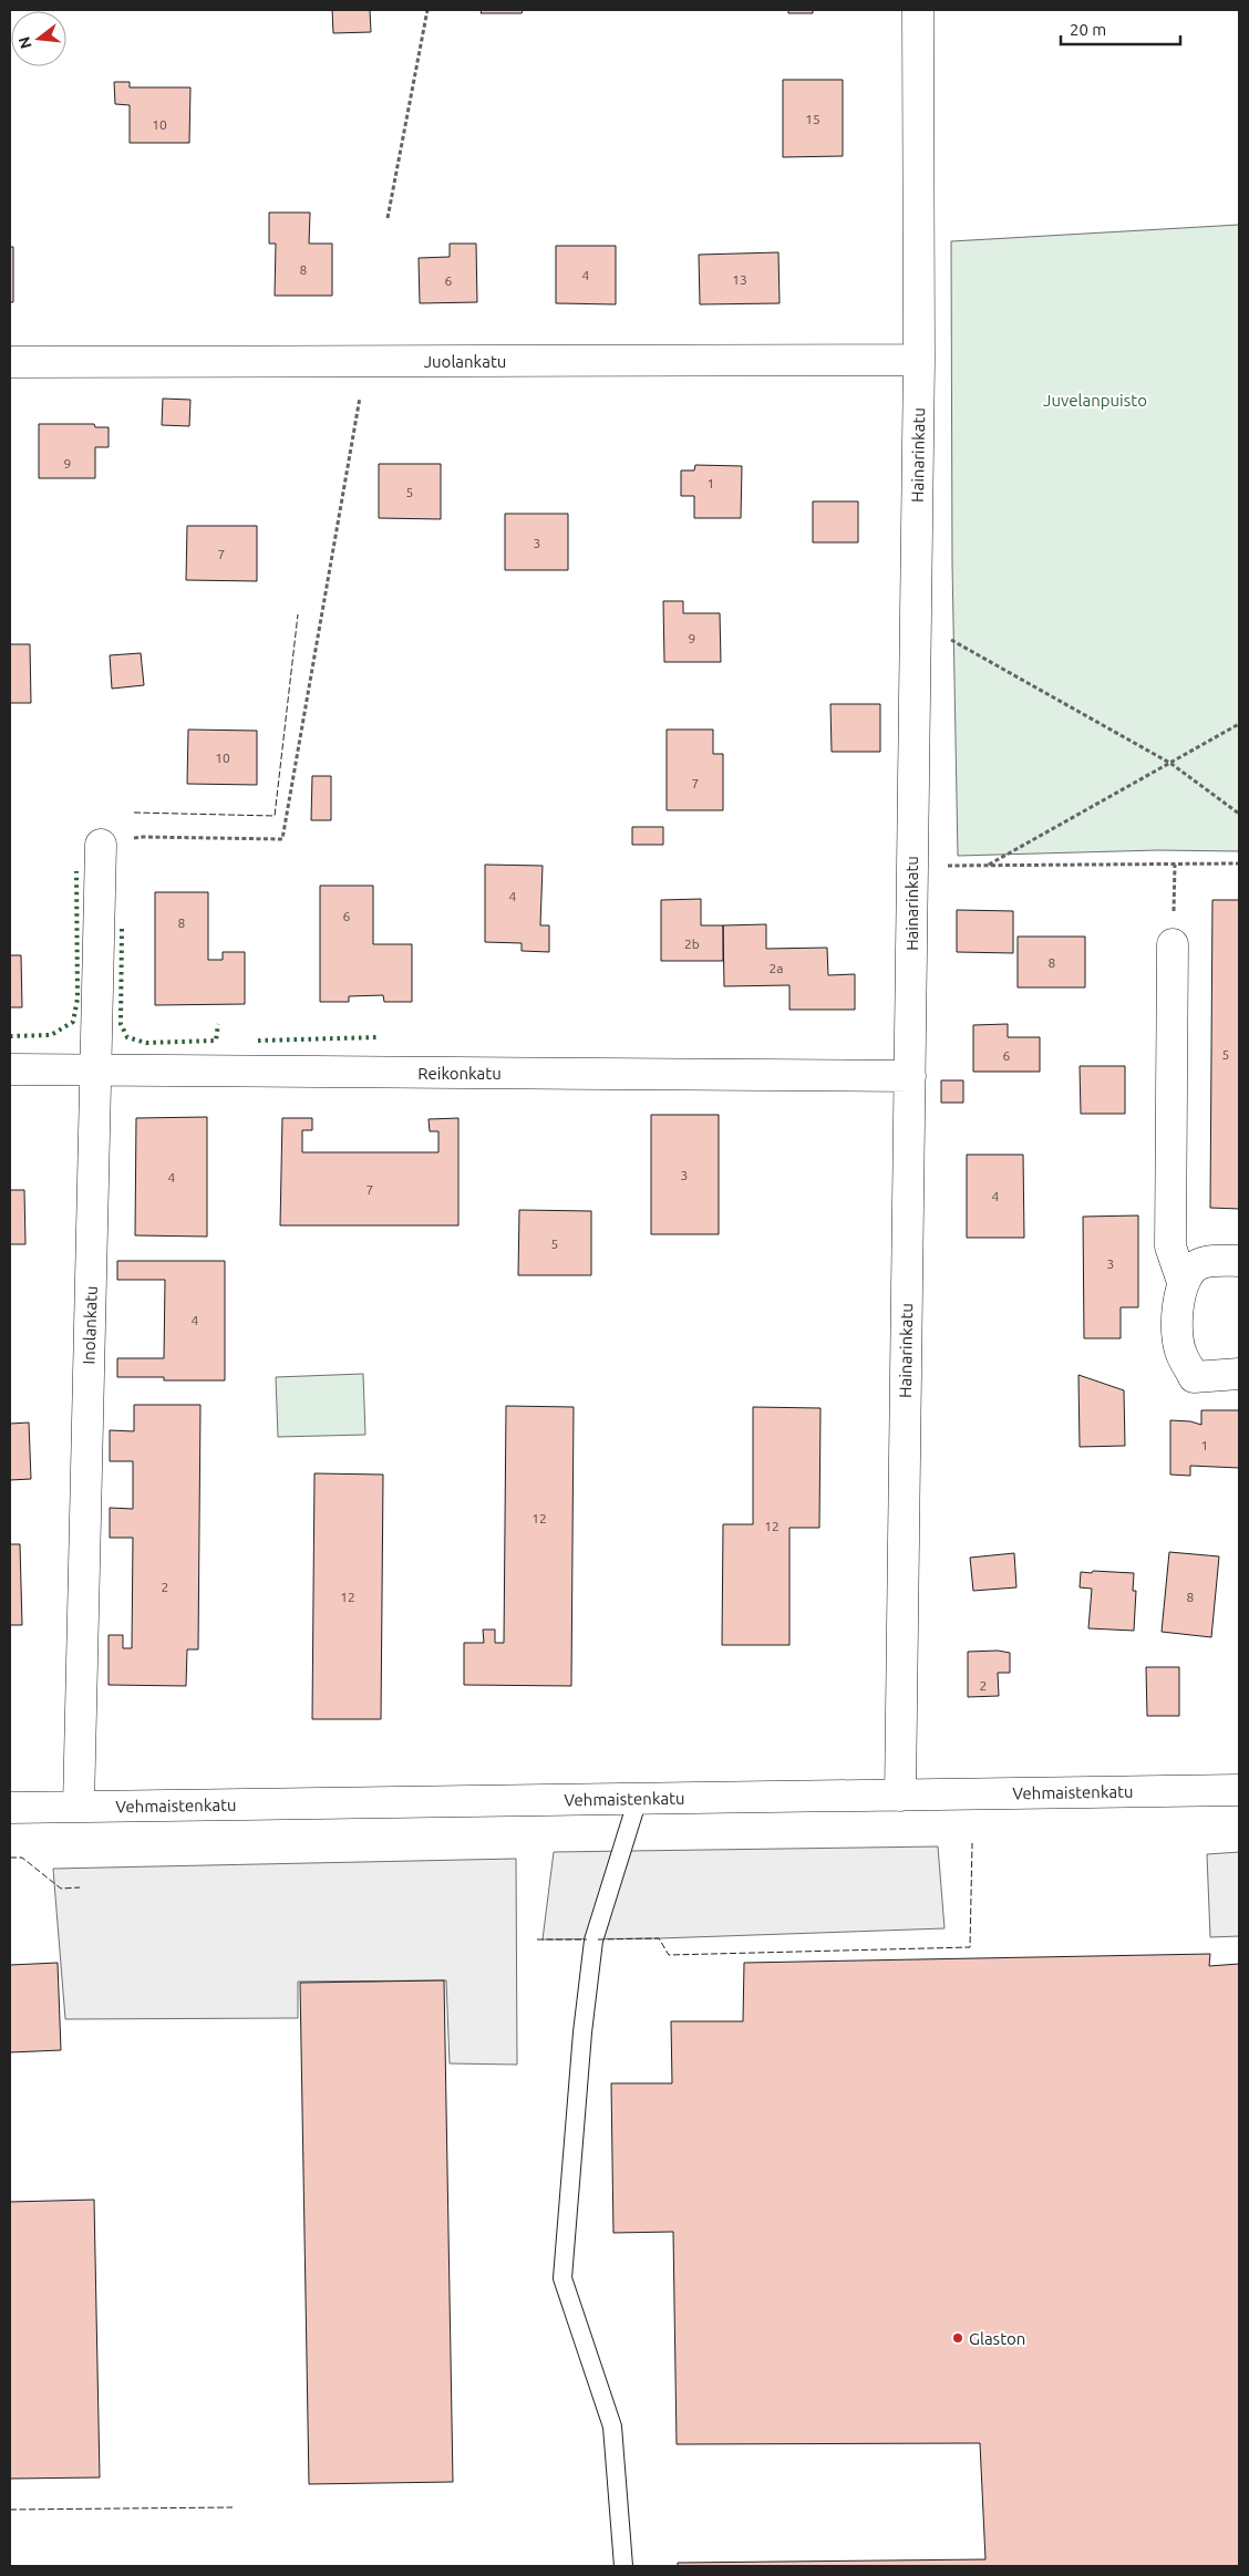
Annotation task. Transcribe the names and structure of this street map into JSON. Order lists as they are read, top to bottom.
{
  "streets": {
    "street": [
      "Juolankatu",
      "Hainarinkatu",
      "Reikonkatu",
      "Inolankatu",
      "Vehmaistenkatu"
    ]
  },
  "crossings": [
    ["Juolankatu", "Hainarinkatu"],
    ["Hainarinkatu", "Reikonkatu"],
    ["Hainarinkatu", "Vehmaistenkatu"],
    ["Reikonkatu", "Inolankatu"],
    ["Inolankatu", "Vehmaistenkatu"]
  ],
  "parks": ["Juvelanpuisto"],
  "places": ["Glaston"],
  "house_numbers": [
    "15",
    "10",
    "8",
    "4",
    "13",
    "6",
    "9",
    "1",
    "5",
    "3",
    "7",
    "9",
    "10",
    "7",
    "4",
    "6",
    "8",
    "2b",
    "8",
    "2a",
    "5",
    "6",
    "3",
    "4",
    "7",
    "4",
    "5",
    "3",
    "4",
    "1",
    "12",
    "12",
    "2",
    "12",
    "8",
    "2"
  ],
  "scale_bar": "20 m",
  "north": "left"
}
